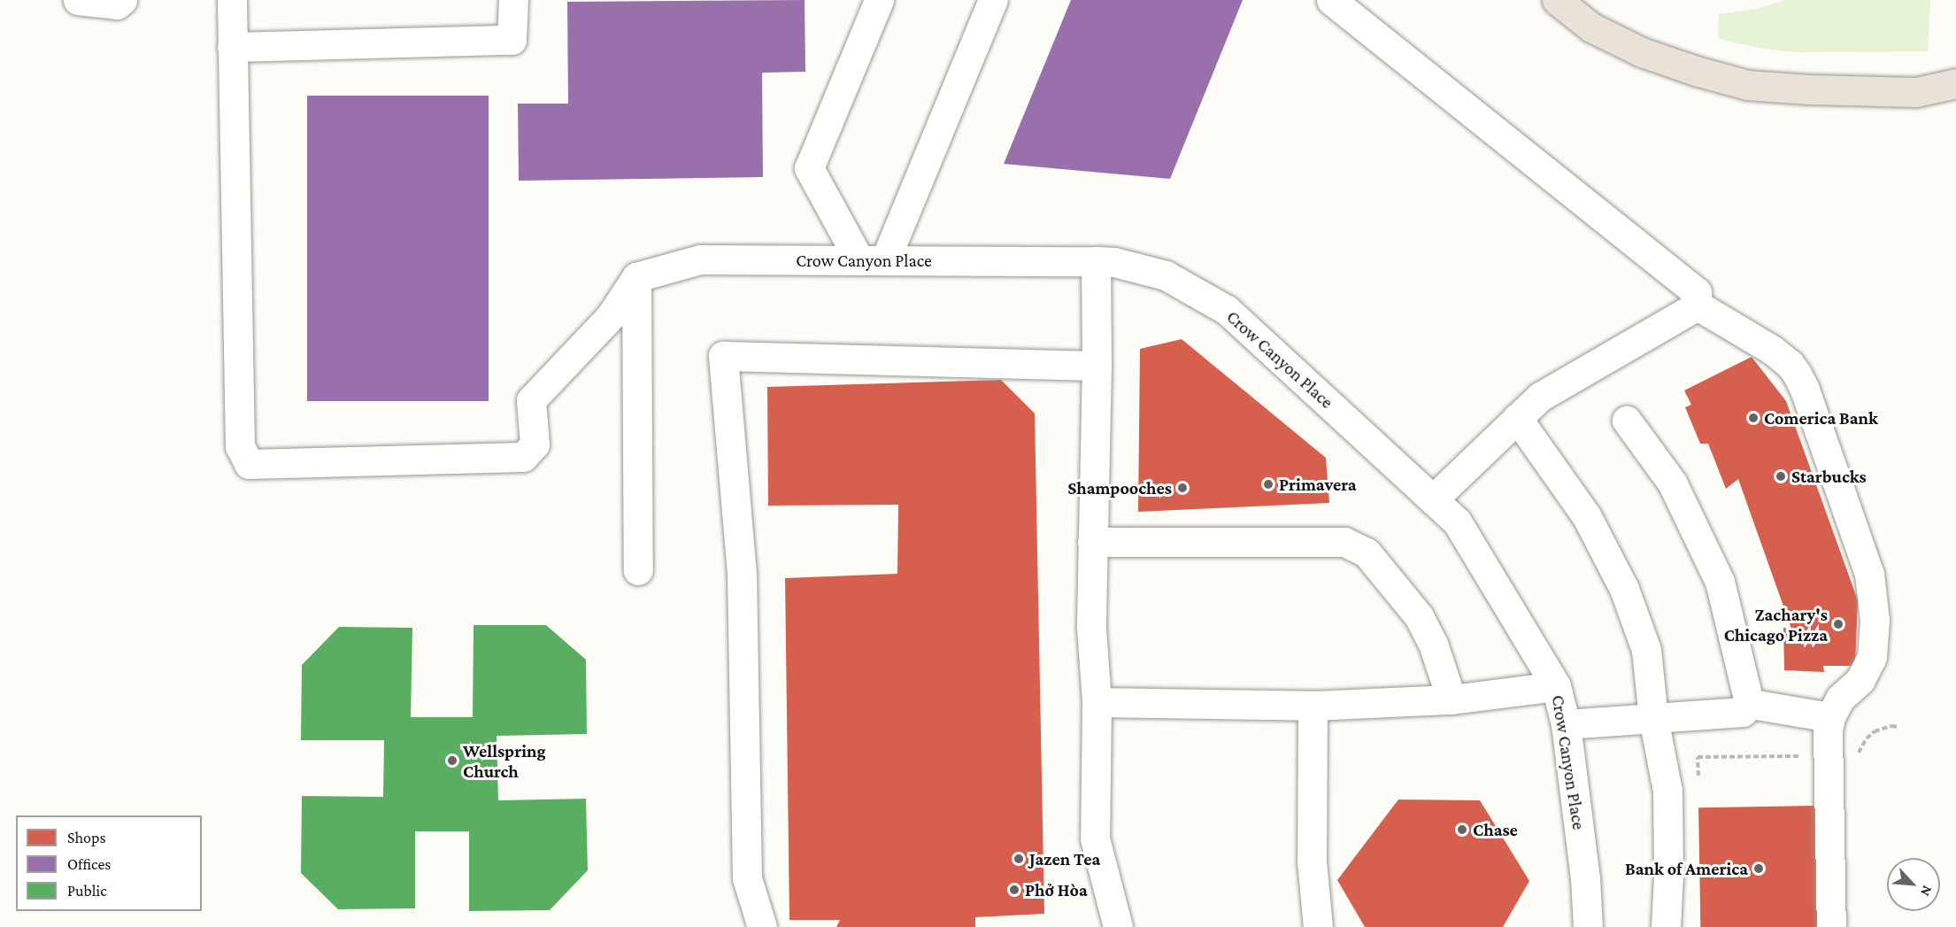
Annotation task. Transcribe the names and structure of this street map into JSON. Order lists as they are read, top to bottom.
{
  "streets": {
    "street": ["Crow Canyon Place"]
  },
  "places": [
    "Comerica Bank",
    "Starbucks",
    "Primavera",
    "Shampooches",
    "Zachary's Chicago Pizza",
    "Wellspring Church",
    "Chase",
    "Jazen Tea",
    "Bank of America",
    "Phở Hòa"
  ],
  "legend": ["Shops", "Offices", "Public"],
  "north": "bottom right"
}
